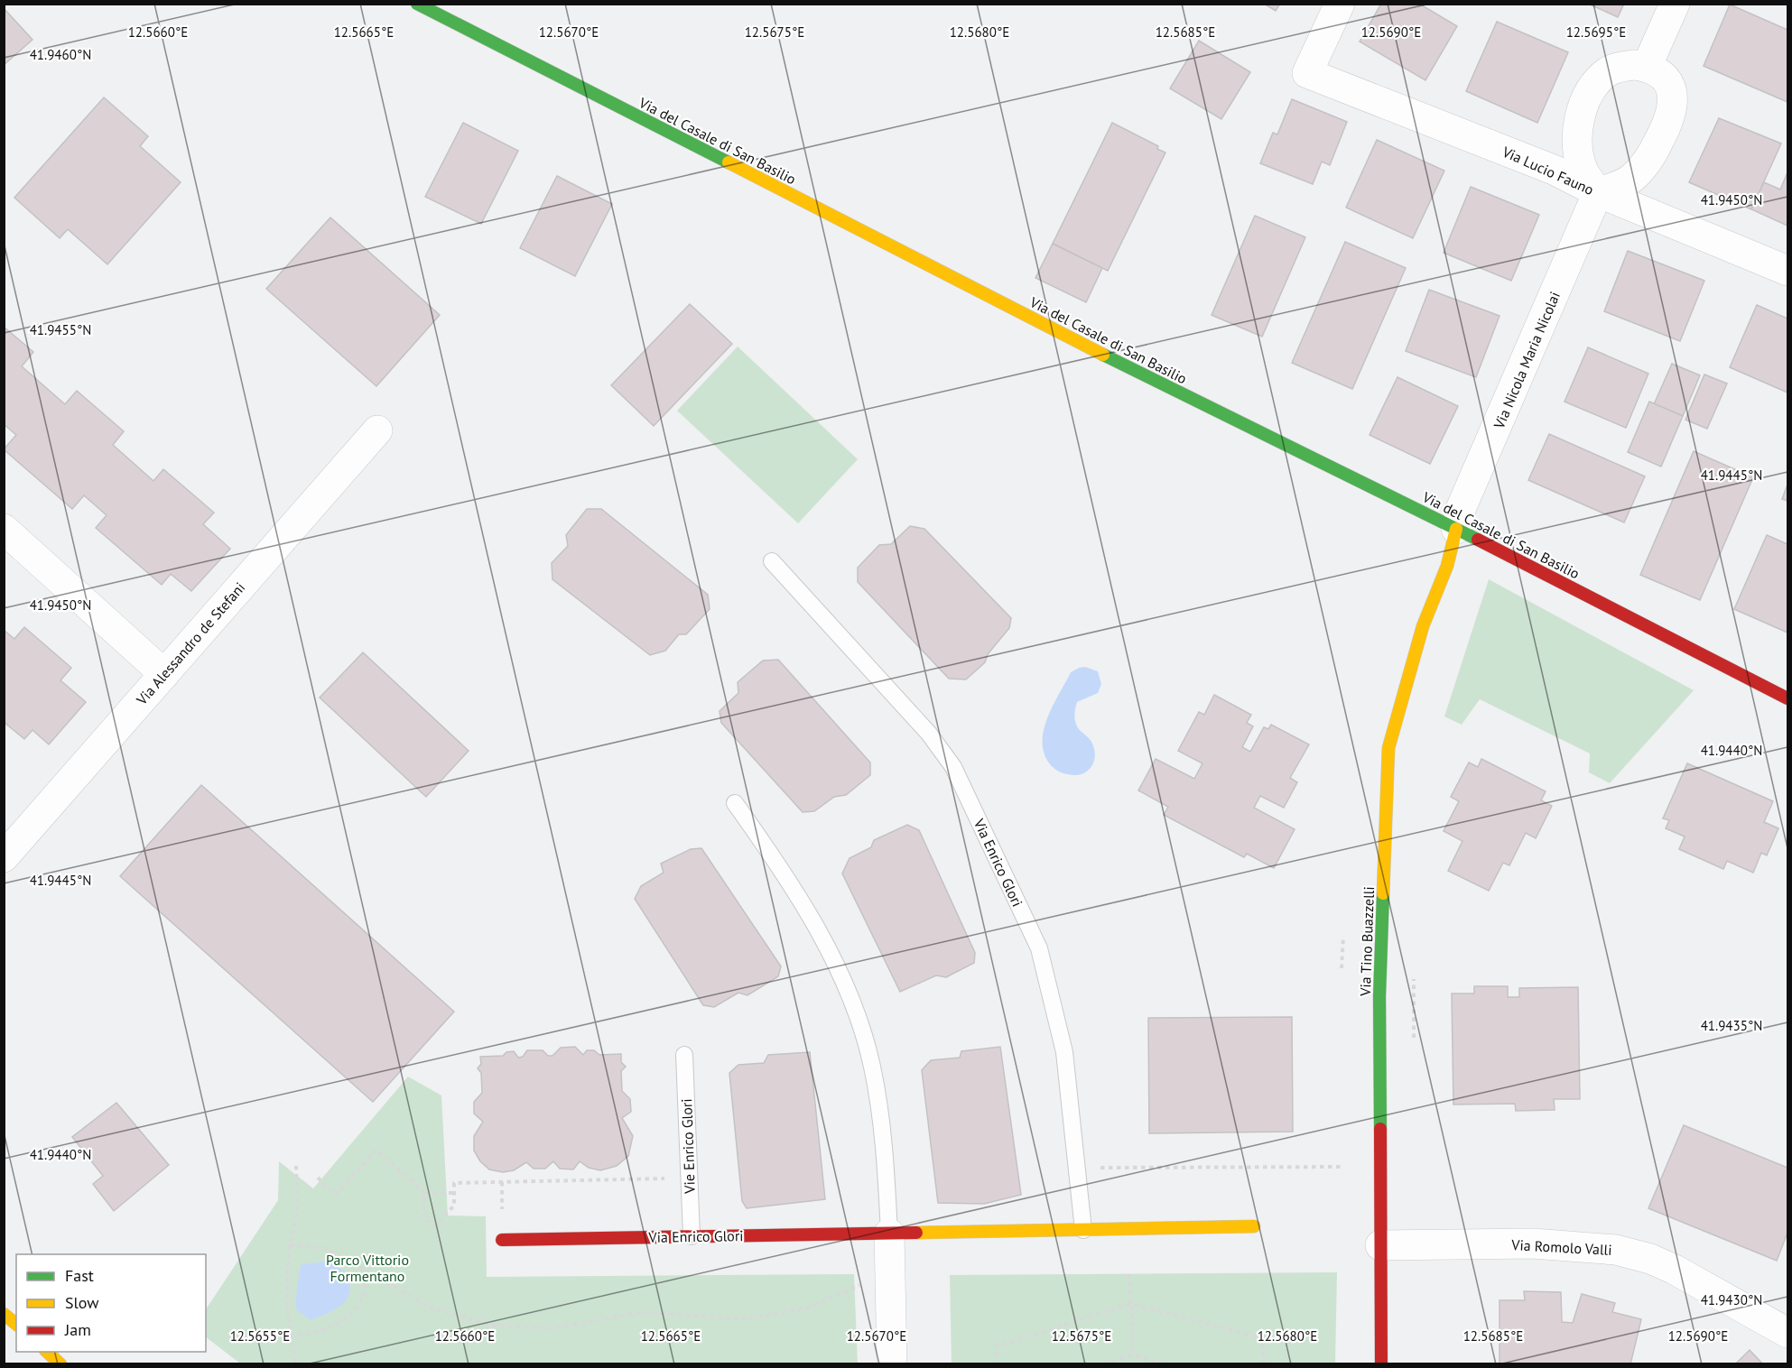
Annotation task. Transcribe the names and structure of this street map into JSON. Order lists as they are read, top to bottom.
{
  "streets": {
    "street": [
      "Via del Casale di San Basilio",
      "Via Lucio Fauno",
      "Via Nicola Maria Nicolai",
      "Via Alessandro de Stefani",
      "Via Enrico Glori",
      "Via Tino Buazzelli",
      "Via Romolo Valli"
    ],
    "lane": ["Vie Enrico Glori"]
  },
  "crossings": [
    ["Via del Casale di San Basilio", "Via Nicola Maria Nicolai"],
    ["Via del Casale di San Basilio", "Via Tino Buazzelli"],
    ["Via Lucio Fauno", "Via Nicola Maria Nicolai"],
    ["Via Nicola Maria Nicolai", "Via Tino Buazzelli"],
    ["Via Enrico Glori", "Vie Enrico Glori"],
    ["Via Tino Buazzelli", "Via Romolo Valli"]
  ],
  "parks": ["Parco Vittorio Formentano"],
  "legend": ["Fast", "Slow", "Jam"],
  "coordinates": [
    "12.5660°E",
    "12.5665°E",
    "12.5670°E",
    "12.5675°E",
    "12.5680°E",
    "12.5685°E",
    "12.5690°E",
    "12.5695°E",
    "41.9460°N",
    "41.9450°N",
    "41.9455°N",
    "41.9445°N",
    "41.9440°N",
    "41.9435°N",
    "41.9430°N",
    "12.5655°E"
  ]
}
